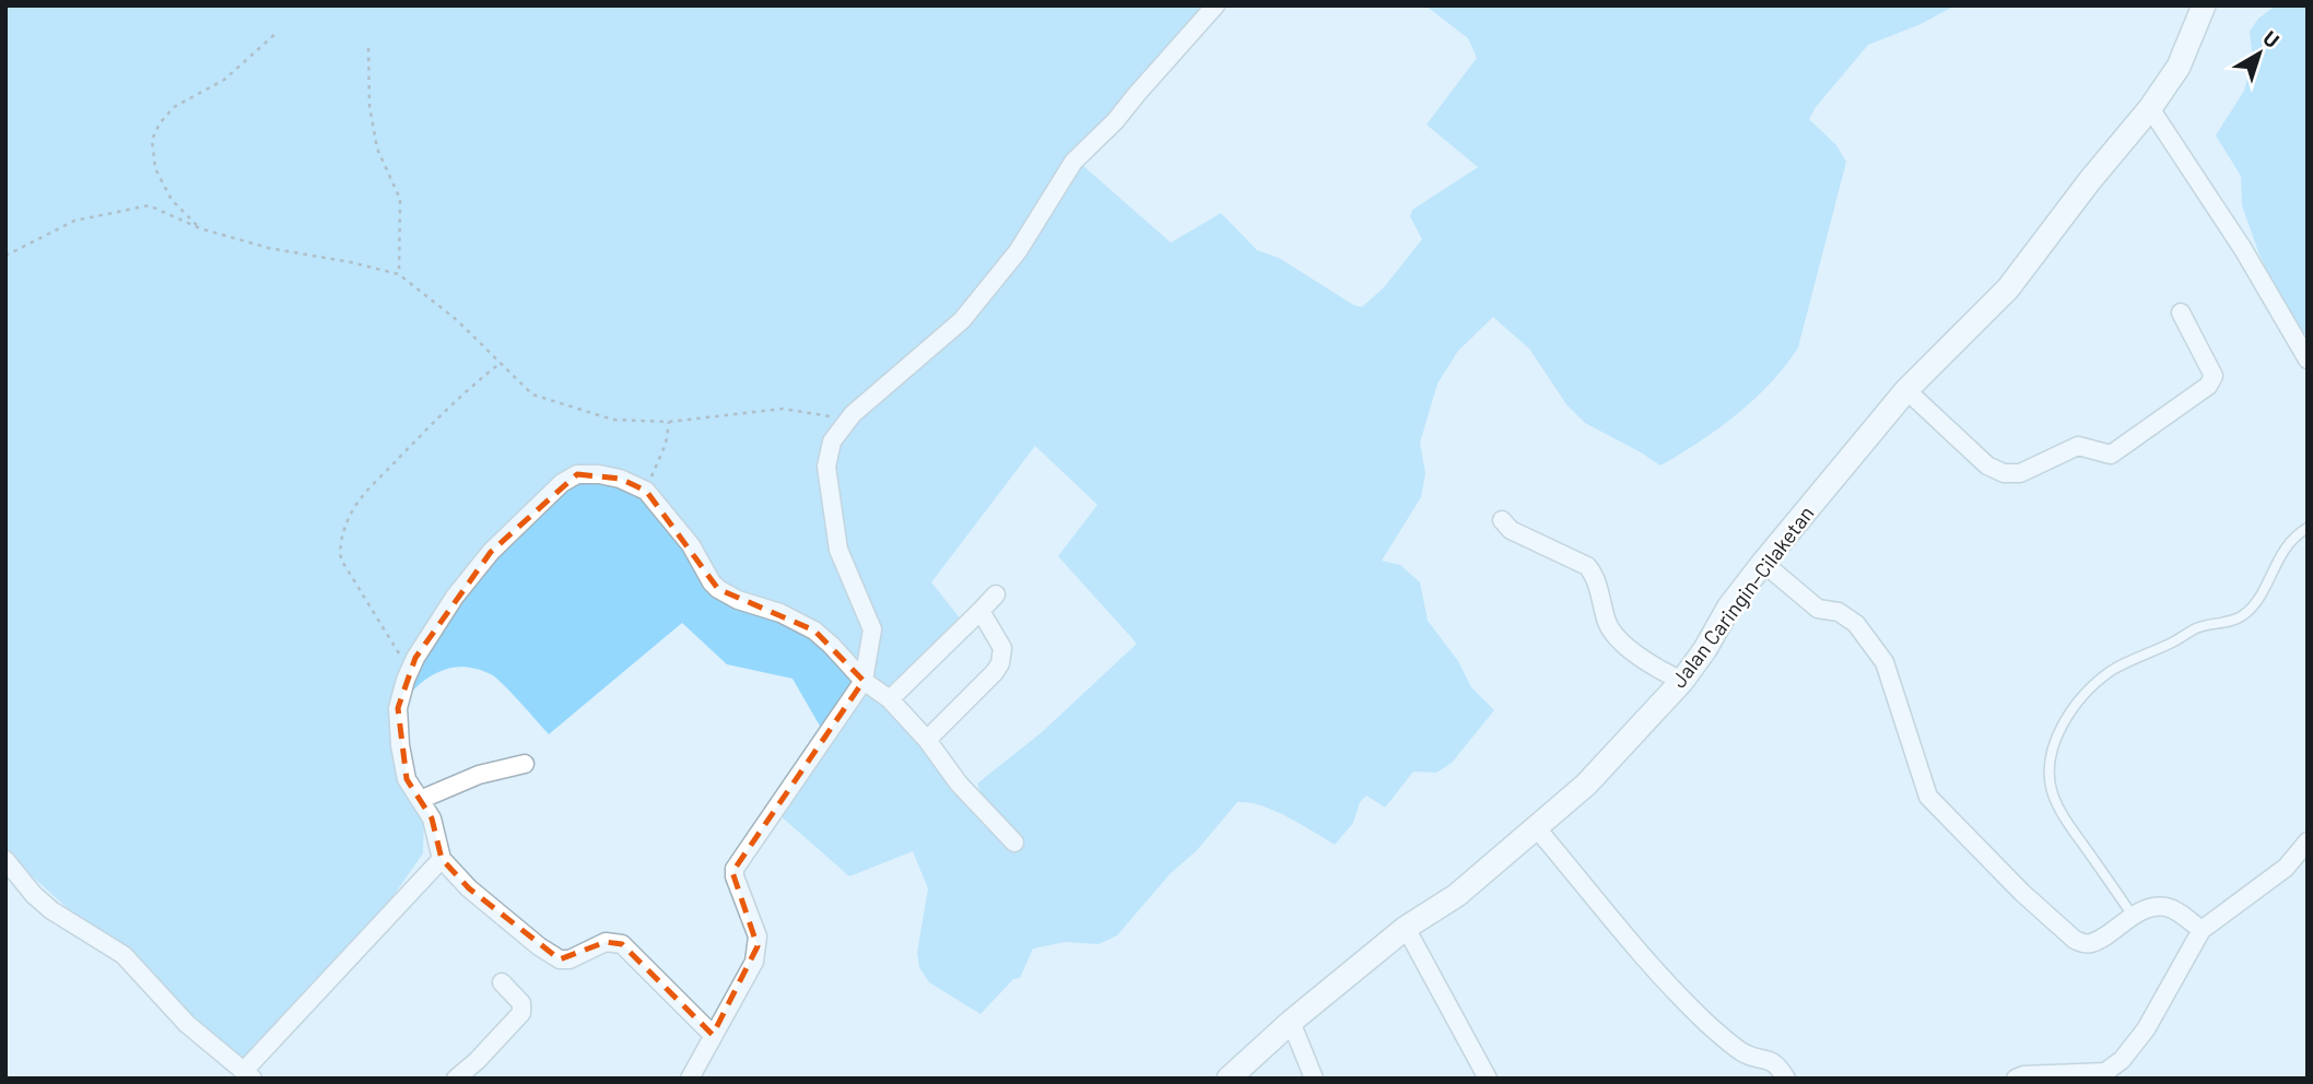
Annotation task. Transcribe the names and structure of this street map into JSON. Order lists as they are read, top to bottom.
{
  "streets": {
    "street": ["Jalan Caringin–Cilaketan"]
  },
  "north": "top right"
}
